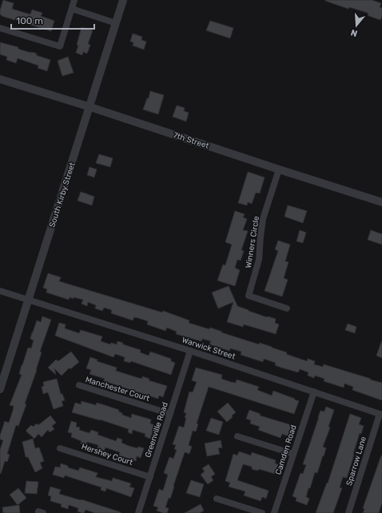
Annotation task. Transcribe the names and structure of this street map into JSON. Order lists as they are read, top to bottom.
{
  "streets": {
    "street": [
      "7th Street",
      "South Kirby Street",
      "Winners Circle",
      "Warwick Street",
      "Manchester Court",
      "Greenville Road",
      "Camden Road",
      "Hershey Court",
      "Sparrow Lane"
    ]
  },
  "crossings": [
    ["7th Street", "South Kirby Street"],
    ["7th Street", "Winners Circle"],
    ["South Kirby Street", "Warwick Street"],
    ["Warwick Street", "Greenville Road"],
    ["Warwick Street", "Camden Road"],
    ["Warwick Street", "Sparrow Lane"],
    ["Manchester Court", "Greenville Road"],
    ["Greenville Road", "Hershey Court"]
  ],
  "scale_bar": "100 m",
  "north": "bottom"
}
